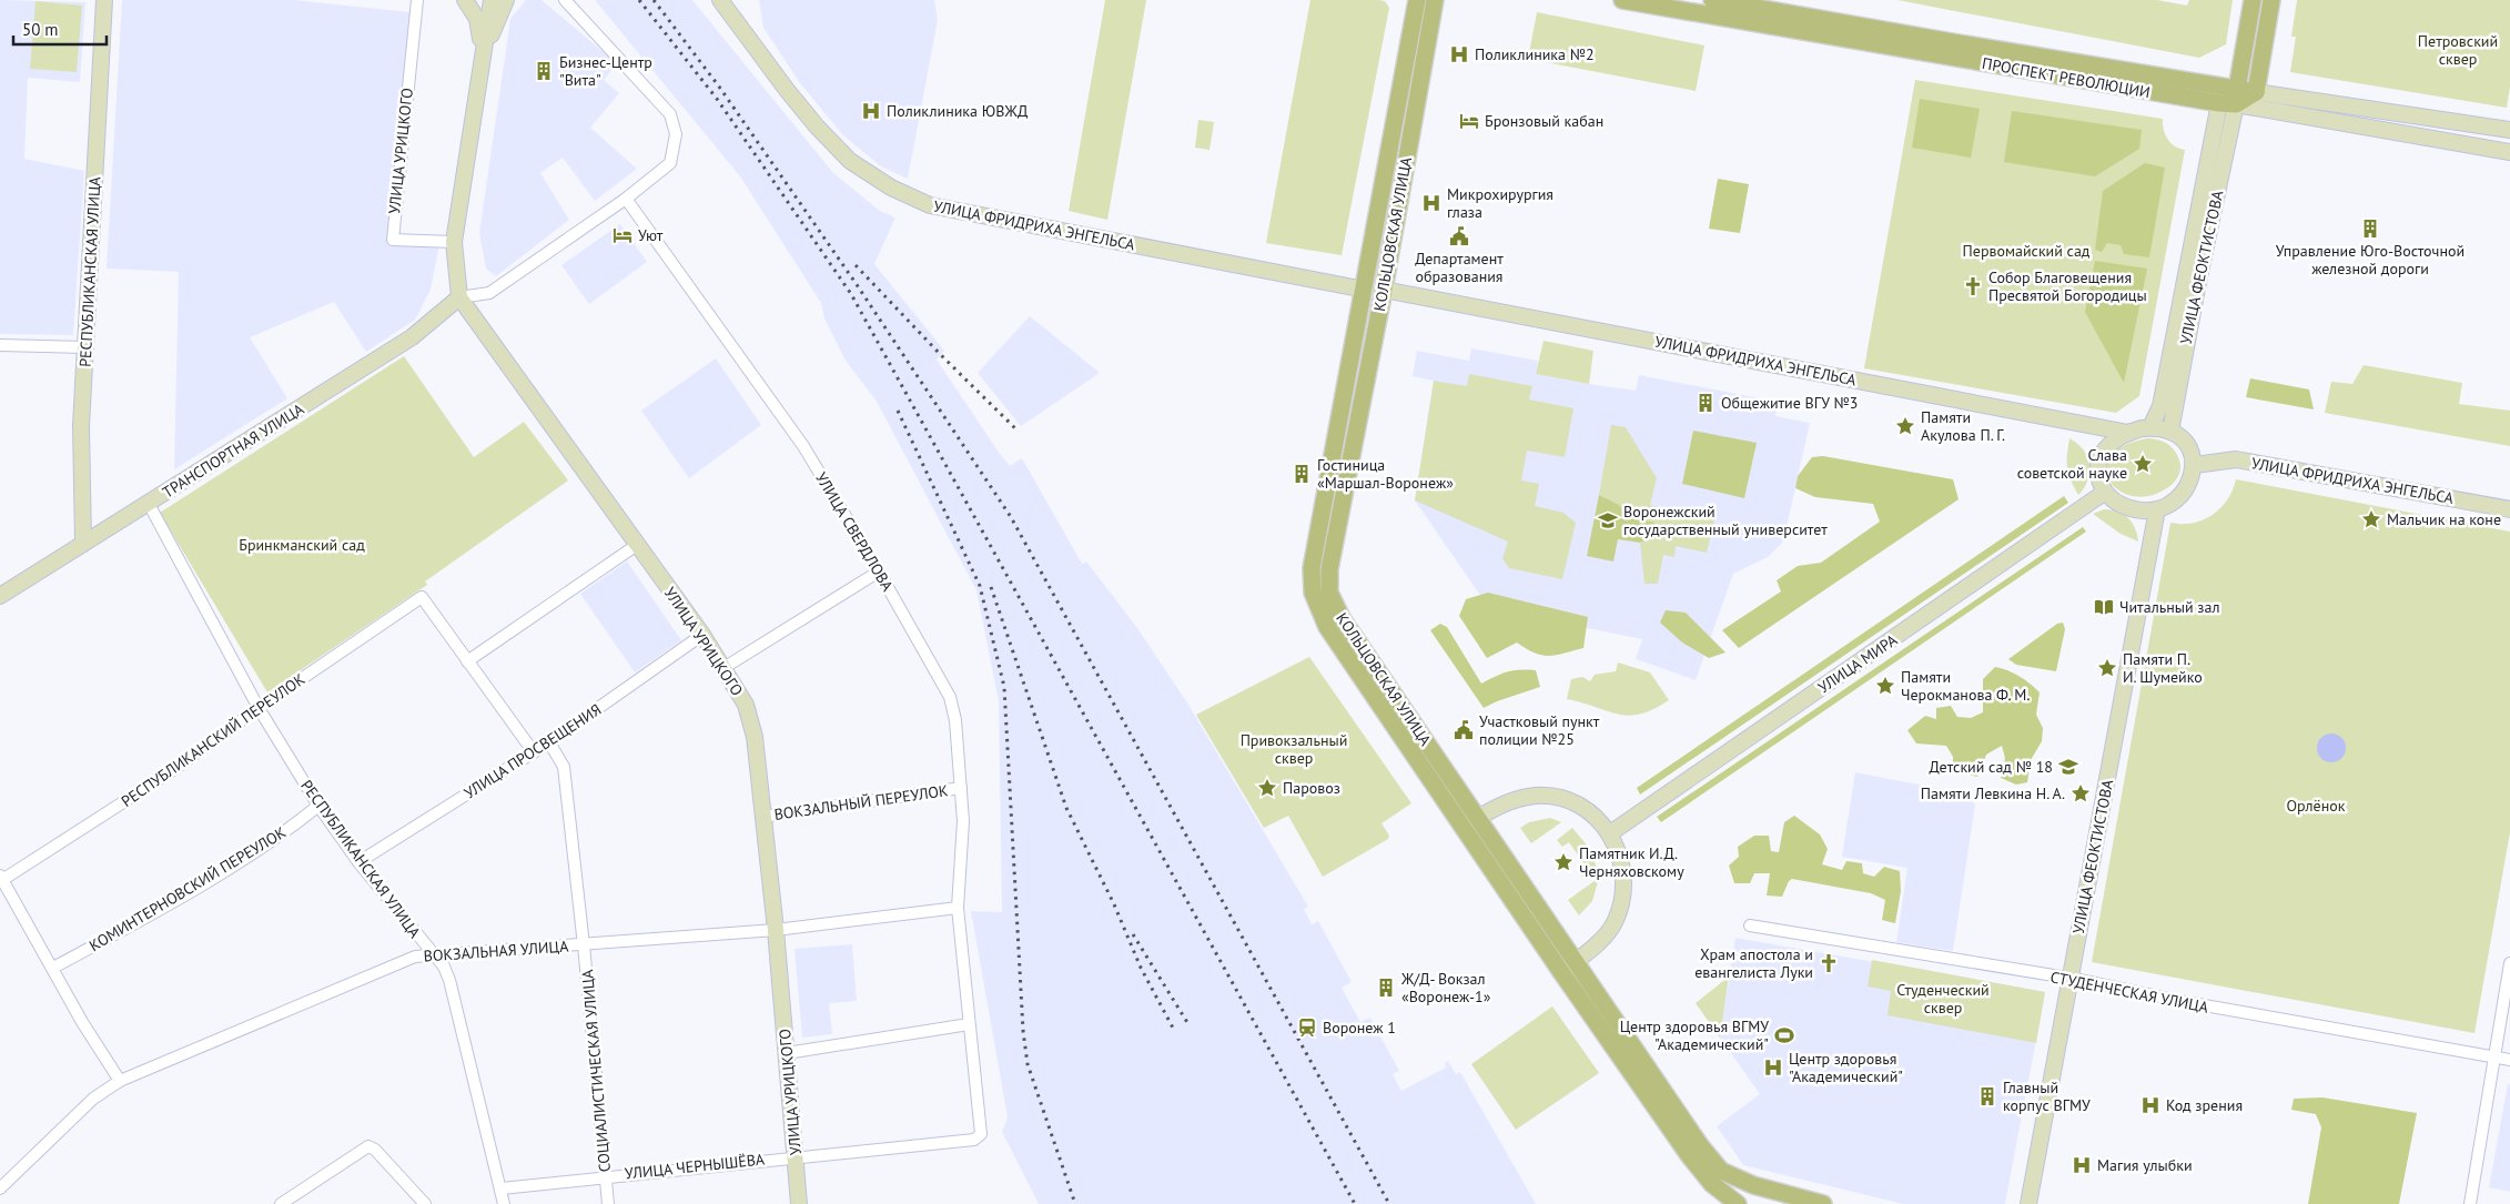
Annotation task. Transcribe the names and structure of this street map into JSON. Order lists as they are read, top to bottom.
{
  "streets": {
    "main road": ["ПРОСПЕКТ РЕВОЛЮЦИИ", "КОЛЬЦОВСКАЯ УЛИЦА"],
    "street": [
      "УЛИЦА УРИЦКОГО",
      "УЛИЦА ФРИДРИХА ЭНГЕЛЬСА",
      "УЛИЦА ФЕОКТИСТОВА",
      "РЕСПУБЛИКАНСКАЯ УЛИЦА",
      "ТРАНСПОРТНАЯ УЛИЦА",
      "УЛИЦА СВЕРДЛОВА",
      "УЛИЦА МИРА",
      "РЕСПУБЛИКАНСКИЙ ПЕРЕУЛОК",
      "УЛИЦА ПРОСВЕЩЕНИЯ",
      "ВОКЗАЛЬНЫЙ ПЕРЕУЛОК",
      "КОМИНТЕРНОВСКИЙ ПЕРЕУЛОК",
      "ВОКЗАЛЬНАЯ УЛИЦА",
      "СТУДЕНЧЕСКАЯ УЛИЦА",
      "СОЦИАЛИСТИЧЕСКАЯ УЛИЦА",
      "УЛИЦА ЧЕРНЫШЁВА"
    ]
  },
  "crossings": [
    ["ПРОСПЕКТ РЕВОЛЮЦИИ", "УЛИЦА ФЕОКТИСТОВА"],
    ["УЛИЦА УРИЦКОГО", "ТРАНСПОРТНАЯ УЛИЦА"],
    ["УЛИЦА УРИЦКОГО", "УЛИЦА ПРОСВЕЩЕНИЯ"],
    ["УЛИЦА УРИЦКОГО", "ВОКЗАЛЬНЫЙ ПЕРЕУЛОК"],
    ["УЛИЦА УРИЦКОГО", "ВОКЗАЛЬНАЯ УЛИЦА"],
    ["УЛИЦА УРИЦКОГО", "УЛИЦА ЧЕРНЫШЁВА"],
    ["УЛИЦА ФРИДРИХА ЭНГЕЛЬСА", "КОЛЬЦОВСКАЯ УЛИЦА"],
    ["УЛИЦА ФРИДРИХА ЭНГЕЛЬСА", "УЛИЦА ФЕОКТИСТОВА"],
    ["УЛИЦА ФРИДРИХА ЭНГЕЛЬСА", "УЛИЦА МИРА"],
    ["УЛИЦА ФЕОКТИСТОВА", "УЛИЦА МИРА"],
    ["УЛИЦА ФЕОКТИСТОВА", "СТУДЕНЧЕСКАЯ УЛИЦА"],
    ["РЕСПУБЛИКАНСКАЯ УЛИЦА", "ТРАНСПОРТНАЯ УЛИЦА"],
    ["РЕСПУБЛИКАНСКАЯ УЛИЦА", "РЕСПУБЛИКАНСКИЙ ПЕРЕУЛОК"],
    ["РЕСПУБЛИКАНСКАЯ УЛИЦА", "УЛИЦА ПРОСВЕЩЕНИЯ"],
    ["РЕСПУБЛИКАНСКАЯ УЛИЦА", "КОМИНТЕРНОВСКИЙ ПЕРЕУЛОК"],
    ["РЕСПУБЛИКАНСКАЯ УЛИЦА", "ВОКЗАЛЬНАЯ УЛИЦА"],
    ["РЕСПУБЛИКАНСКАЯ УЛИЦА", "УЛИЦА ЧЕРНЫШЁВА"],
    ["УЛИЦА СВЕРДЛОВА", "ВОКЗАЛЬНЫЙ ПЕРЕУЛОК"],
    ["УЛИЦА СВЕРДЛОВА", "ВОКЗАЛЬНАЯ УЛИЦА"],
    ["УЛИЦА СВЕРДЛОВА", "УЛИЦА ЧЕРНЫШЁВА"],
    ["УЛИЦА ПРОСВЕЩЕНИЯ", "СОЦИАЛИСТИЧЕСКАЯ УЛИЦА"],
    ["ВОКЗАЛЬНАЯ УЛИЦА", "СОЦИАЛИСТИЧЕСКАЯ УЛИЦА"],
    ["СОЦИАЛИСТИЧЕСКАЯ УЛИЦА", "УЛИЦА ЧЕРНЫШЁВА"]
  ],
  "parks": [
    "Петровский сквер",
    "Первомайский сад",
    "Бринкманский сад",
    "Привокзальный сквер",
    "Орлёнок",
    "Студенческий сквер"
  ],
  "places": {
    "hospital": [
      "Поликлиника №2",
      "Поликлиника ЮВЖД",
      "Микрохирургия глаза",
      "Центр здоровья \"Академический\"",
      "Код зрения",
      "Магия улыбки"
    ],
    "building": [
      "Бизнес-Центр \"Вита\"",
      "Управление Юго-Восточной железной дороги",
      "Общежитие ВГУ №3",
      "Гостиница «Маршал-Воронеж»",
      "Ж/Д- Вокзал «Воронеж-1»",
      "Главный корпус ВГМУ"
    ],
    "hotel": ["Бронзовый кабан", "Уют"],
    "public building": ["Департамент образования", "Участковый пункт полиции №25"],
    "church": ["Собор Благовещения Пресвятой Богородицы", "Храм апостола и евангелиста Луки"],
    "place": [
      "Памяти Акулова П. Г.",
      "Слава советской науке",
      "Мальчик на коне",
      "Памяти П. И. Шумейко",
      "Памяти Черокманова Ф. М.",
      "Паровоз",
      "Памяти Левкина Н. А.",
      "Памятник И.Д. Черняховскому"
    ],
    "school or university": ["Воронежский государственный университет", "Детский сад № 18"],
    "library": ["Читальный зал"],
    "station": ["Воронеж 1"],
    "sports": ["Центр здоровья ВГМУ \"Академический\""]
  },
  "scale_bar": "50 m"
}
